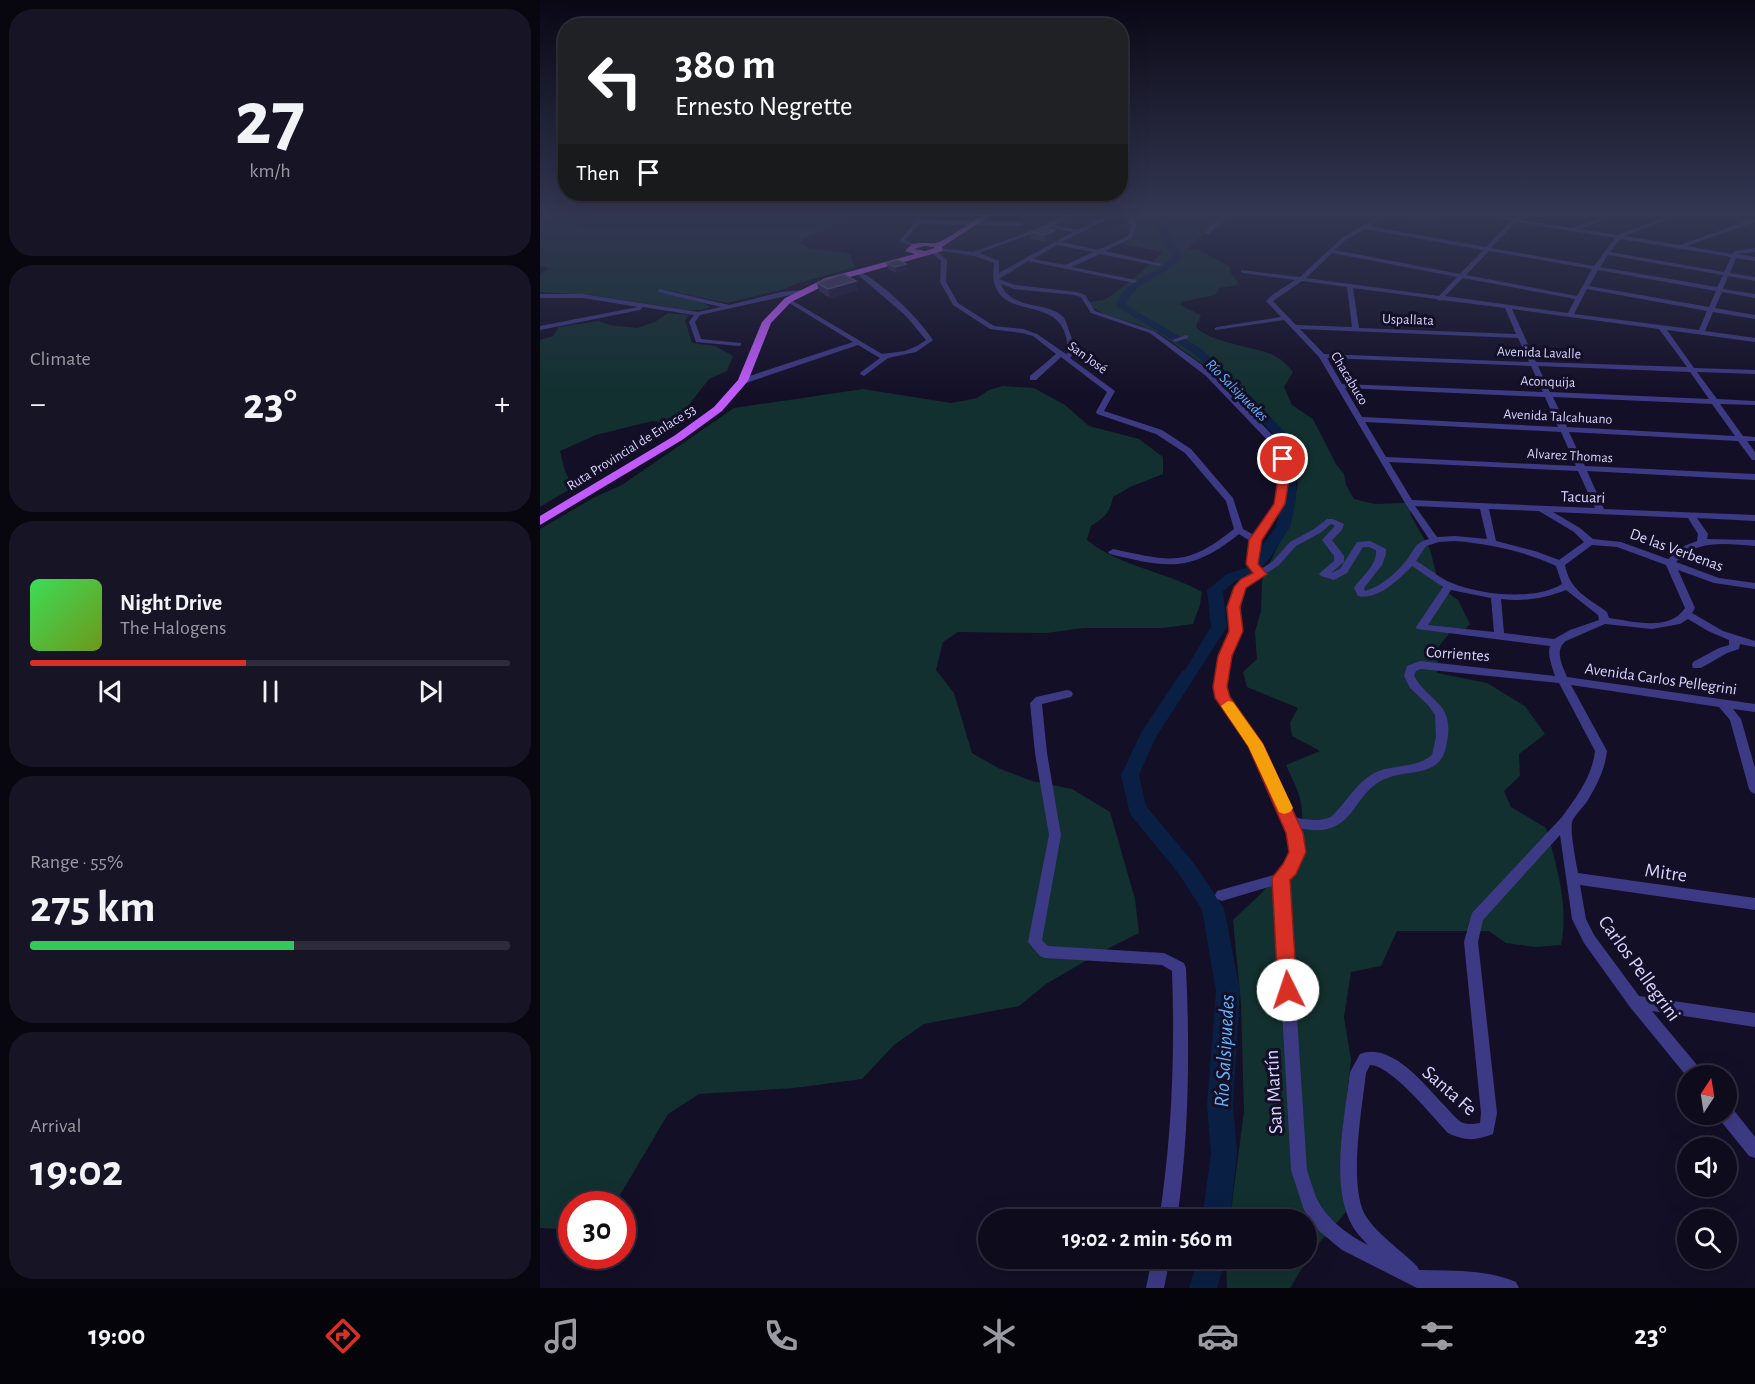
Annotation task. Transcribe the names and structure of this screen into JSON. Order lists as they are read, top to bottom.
{
  "streets": {
    "main road": ["Ruta Provincial de Enlace 53"],
    "street": [
      "Uspallata",
      "Avenida Lavalle",
      "San José",
      "Chacabuco",
      "Aconquija",
      "Avenida Talcahuano",
      "Alvarez Thomas",
      "Tacuari",
      "De las Verbenas",
      "Corrientes",
      "Avenida Carlos Pellegrini",
      "Mitre",
      "Carlos Pellegrini",
      "Santa Fe",
      "San Martín"
    ]
  },
  "crossings": [
    ["Uspallata", "Chacabuco"],
    ["Avenida Lavalle", "Chacabuco"],
    ["Chacabuco", "Aconquija"],
    ["Chacabuco", "Avenida Talcahuano"],
    ["Chacabuco", "Alvarez Thomas"],
    ["Chacabuco", "Tacuari"],
    ["Corrientes", "Avenida Carlos Pellegrini"],
    ["Mitre", "Carlos Pellegrini"],
    ["Carlos Pellegrini", "Santa Fe"],
    ["Santa Fe", "San Martín"]
  ],
  "water": ["Río Salsipuedes"],
  "north": "top",
  "page": {
    "tile": [
      ["27", "km/h"],
      "Climate",
      ["Range · 55%", "275 km"],
      ["Arrival", "19:02"]
    ],
    "turn": ["380 m", "Ernesto Negrette"],
    "then": "Then",
    "heat": ["−", "23°", "+"],
    "song": ["Night Drive", "The Halogens"],
    "limit": "30",
    "trip": "19:02 · 2 min · 560 m",
    "tabs": ["19:00", "23°"]
  }
}
